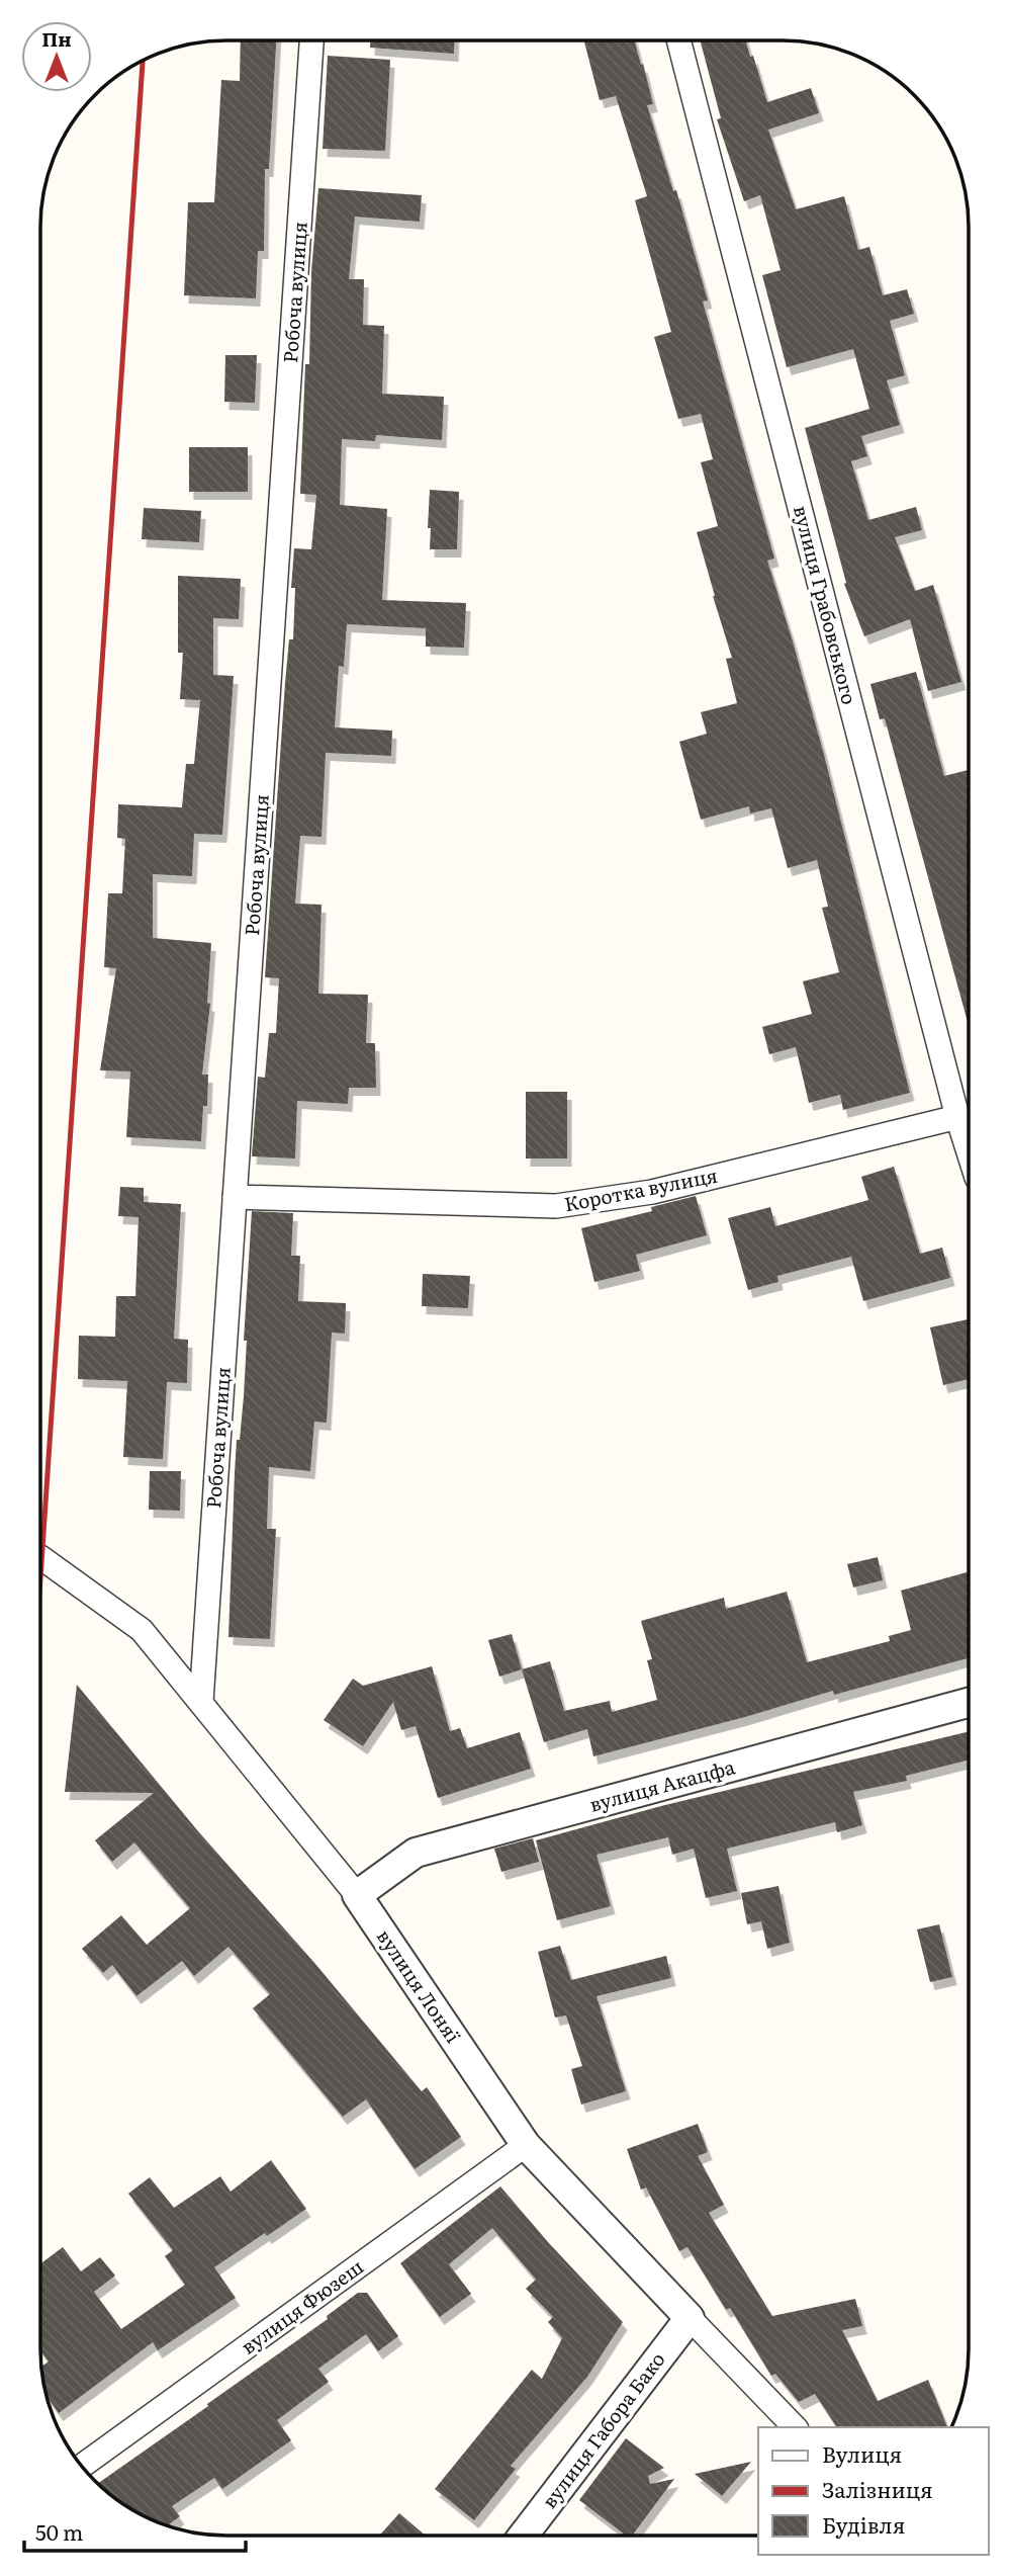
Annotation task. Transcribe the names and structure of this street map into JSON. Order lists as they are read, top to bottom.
{
  "streets": {
    "street": [
      "Робоча вулиця",
      "вулиця Грабовського",
      "Коротка вулиця",
      "вулиця Акацфа",
      "вулиця Лоняї",
      "вулиця Фюзеш",
      "вулиця Габора Бако"
    ]
  },
  "crossings": [
    ["Робоча вулиця", "Коротка вулиця"],
    ["Робоча вулиця", "вулиця Лоняї"],
    ["вулиця Грабовського", "Коротка вулиця"],
    ["вулиця Акацфа", "вулиця Лоняї"],
    ["вулиця Лоняї", "вулиця Фюзеш"],
    ["вулиця Лоняї", "вулиця Габора Бако"]
  ],
  "legend": ["Вулиця", "Залізниця", "Будівля"],
  "scale_bar": "50 m",
  "north": "top"
}
